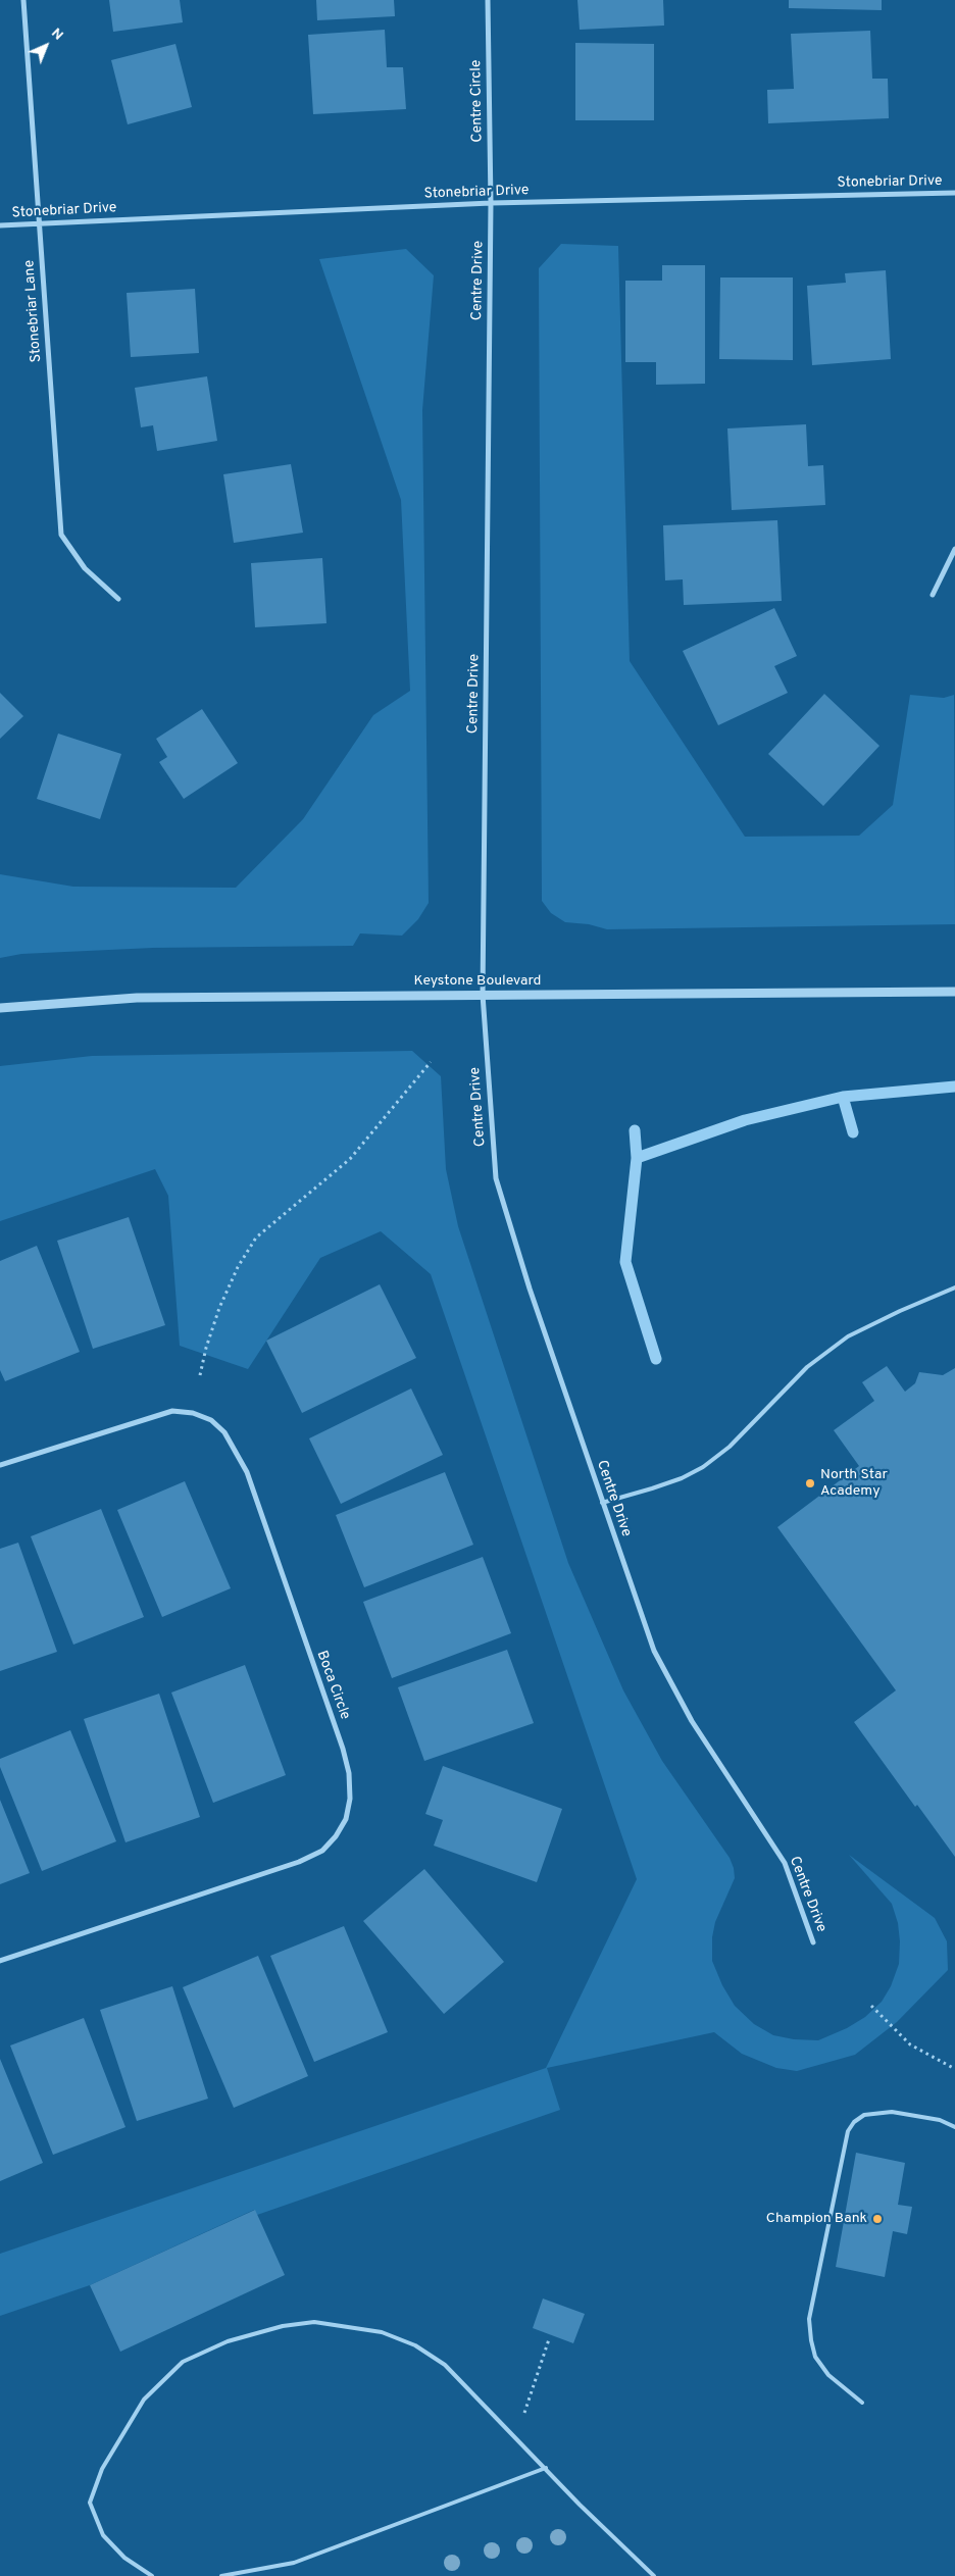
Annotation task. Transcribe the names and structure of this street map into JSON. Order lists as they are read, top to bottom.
{
  "streets": {
    "street": [
      "Centre Circle",
      "Stonebriar Drive",
      "Centre Drive",
      "Stonebriar Lane",
      "Keystone Boulevard",
      "Boca Circle"
    ]
  },
  "crossings": [
    ["Centre Circle", "Stonebriar Drive"],
    ["Centre Circle", "Centre Drive"],
    ["Stonebriar Drive", "Centre Drive"],
    ["Stonebriar Drive", "Stonebriar Lane"],
    ["Centre Drive", "Keystone Boulevard"]
  ],
  "places": ["North Star Academy", "Champion Bank"],
  "north": "top right"
}
